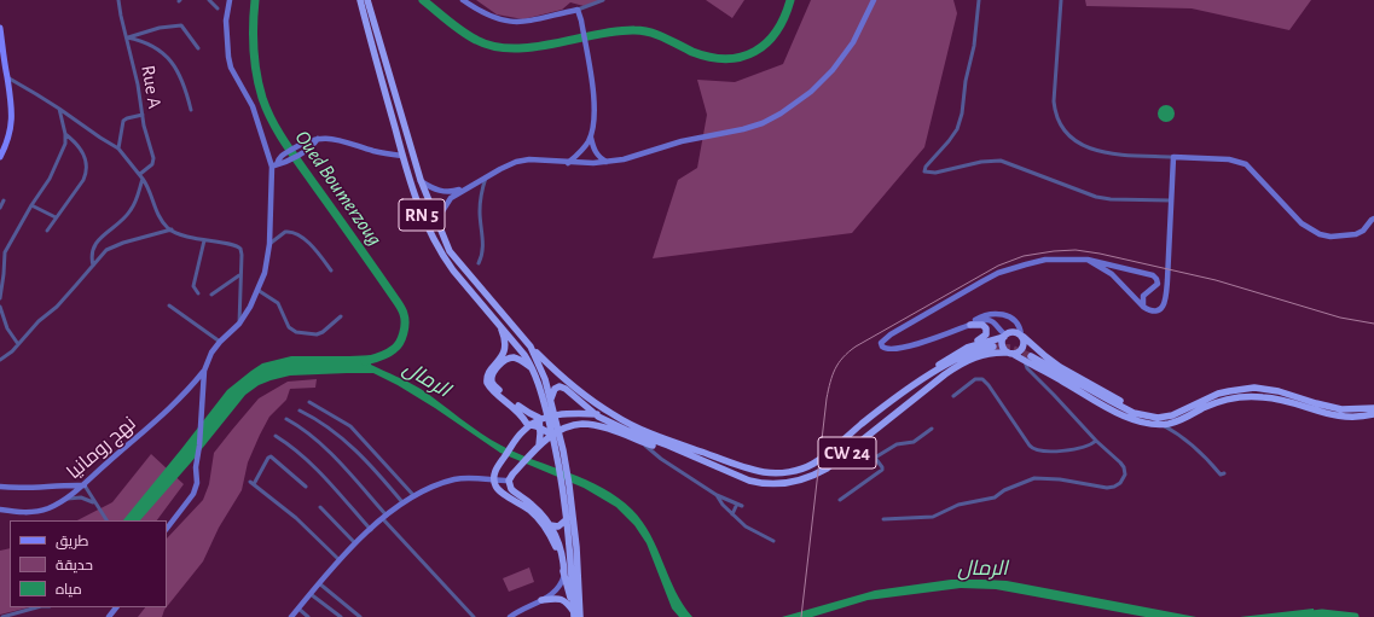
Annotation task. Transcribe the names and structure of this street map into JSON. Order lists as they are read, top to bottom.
{
  "streets": {
    "highway": ["RN 5", "CW 24"],
    "street": ["Rue A", "نهج رومانيا"]
  },
  "crossings": [
    ["RN 5", "CW 24"]
  ],
  "water": ["Oued Boumerzoug", "الرمال"],
  "legend": ["طريق", "حديقة", "مياه"]
}
